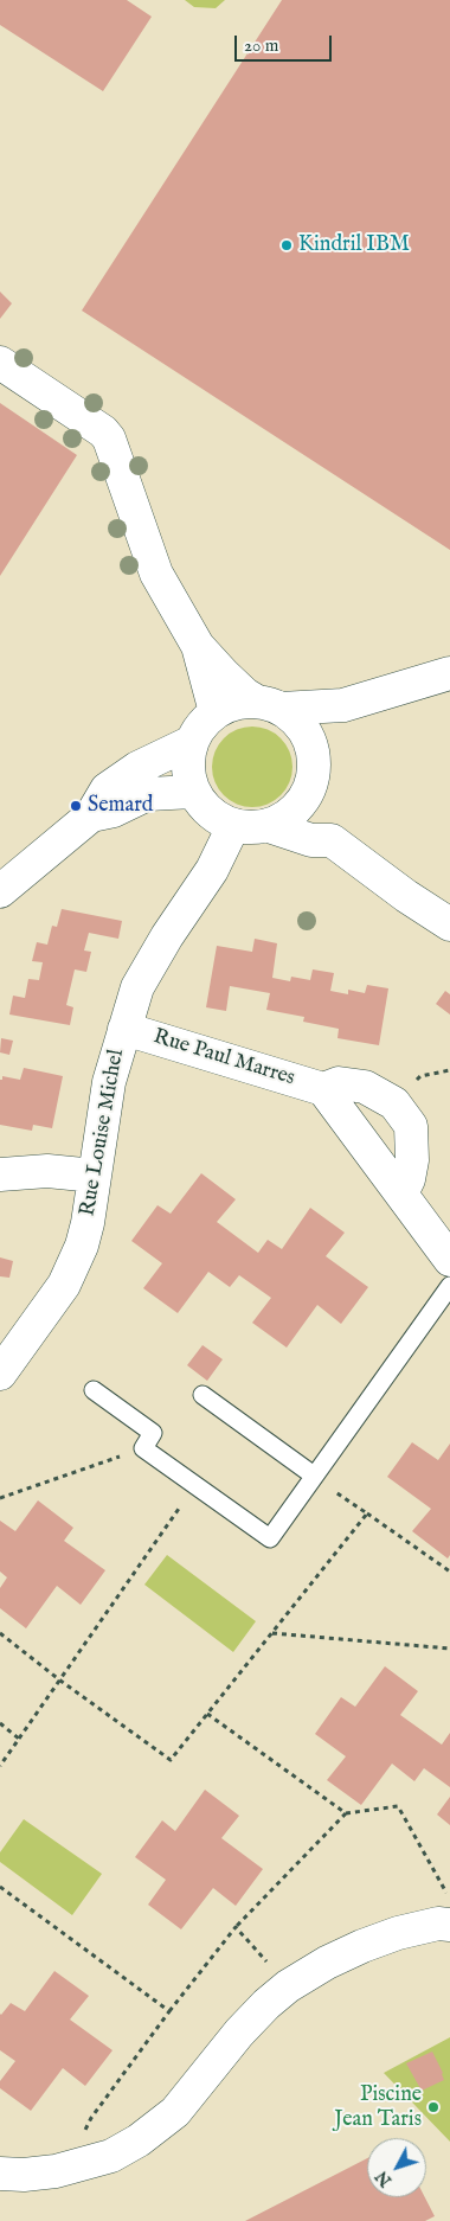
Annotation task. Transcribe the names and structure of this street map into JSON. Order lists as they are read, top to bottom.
{
  "streets": {
    "street": ["Rue Paul Marres", "Rue Louise Michel"]
  },
  "crossings": [
    ["Rue Paul Marres", "Rue Louise Michel"]
  ],
  "places": ["Kindril IBM", "Semard", "Piscine Jean Taris"],
  "scale_bar": "20 m",
  "north": "bottom left"
}
